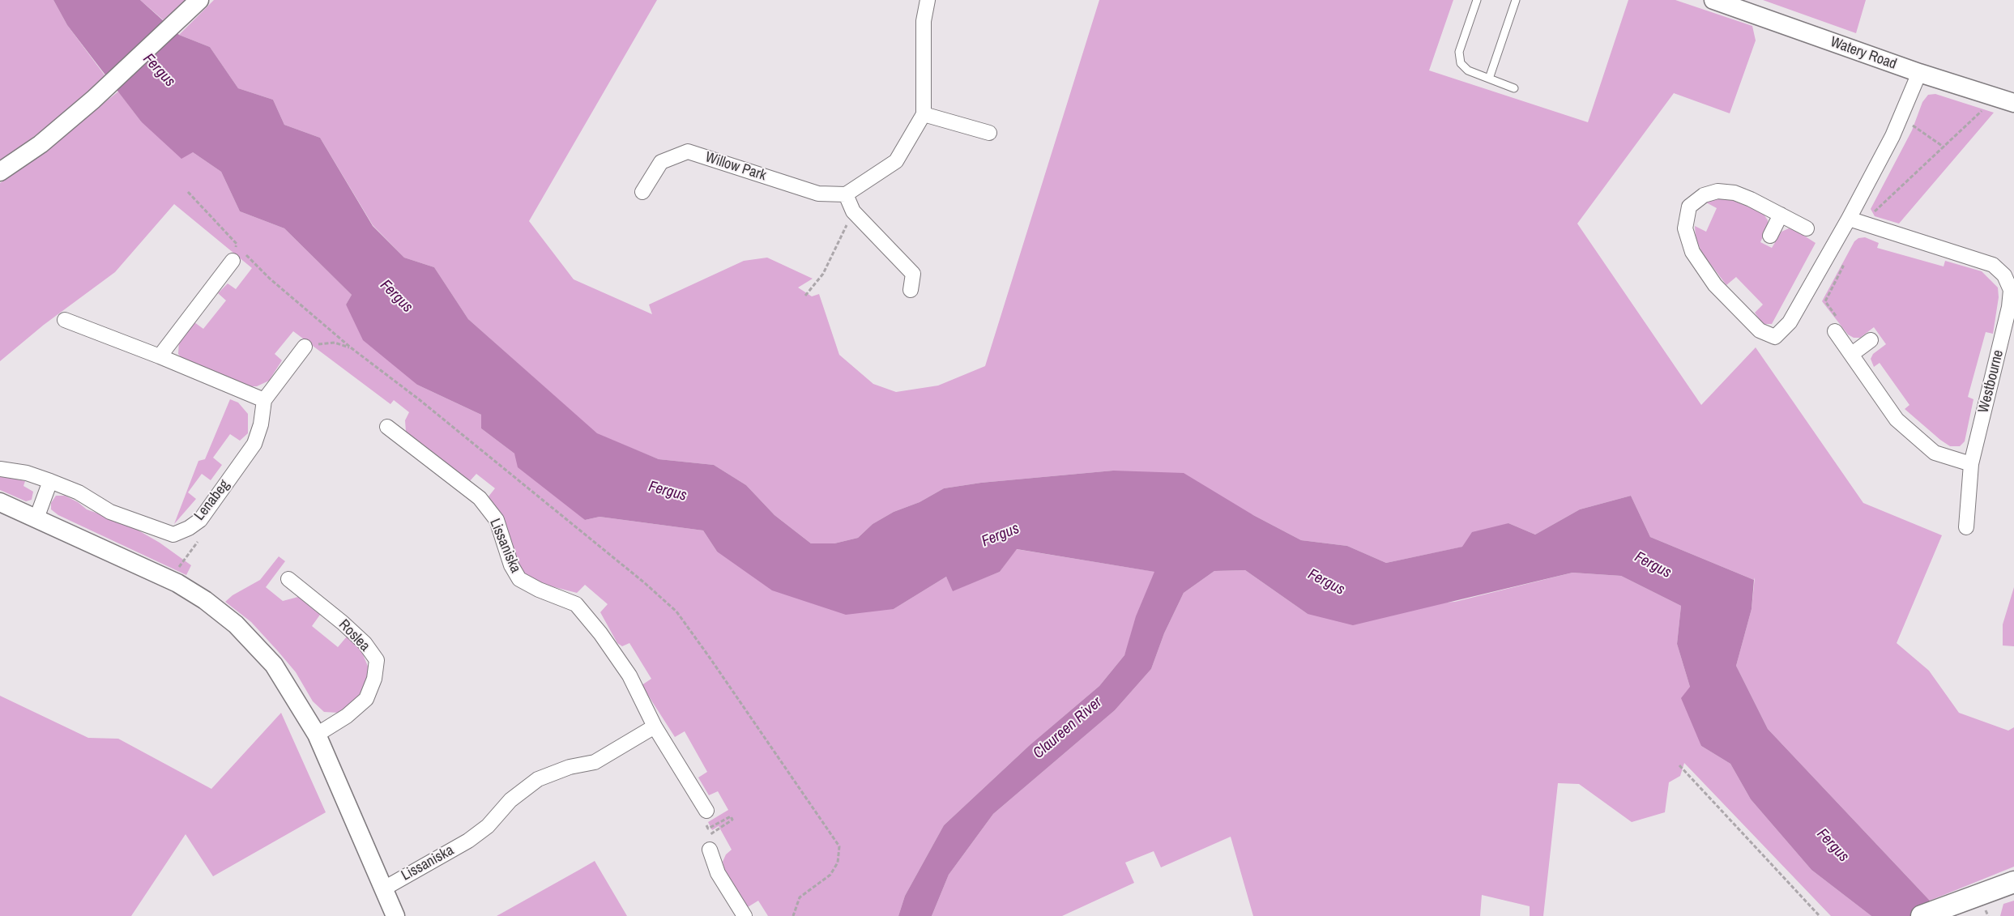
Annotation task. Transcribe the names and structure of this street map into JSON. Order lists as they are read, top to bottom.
{
  "streets": {
    "street": [
      "Watery Road",
      "Willow Park",
      "Westbourne",
      "Lenabeg",
      "Lissaniska",
      "Roslea"
    ]
  },
  "water": ["Fergus", "Claureen River"]
}
